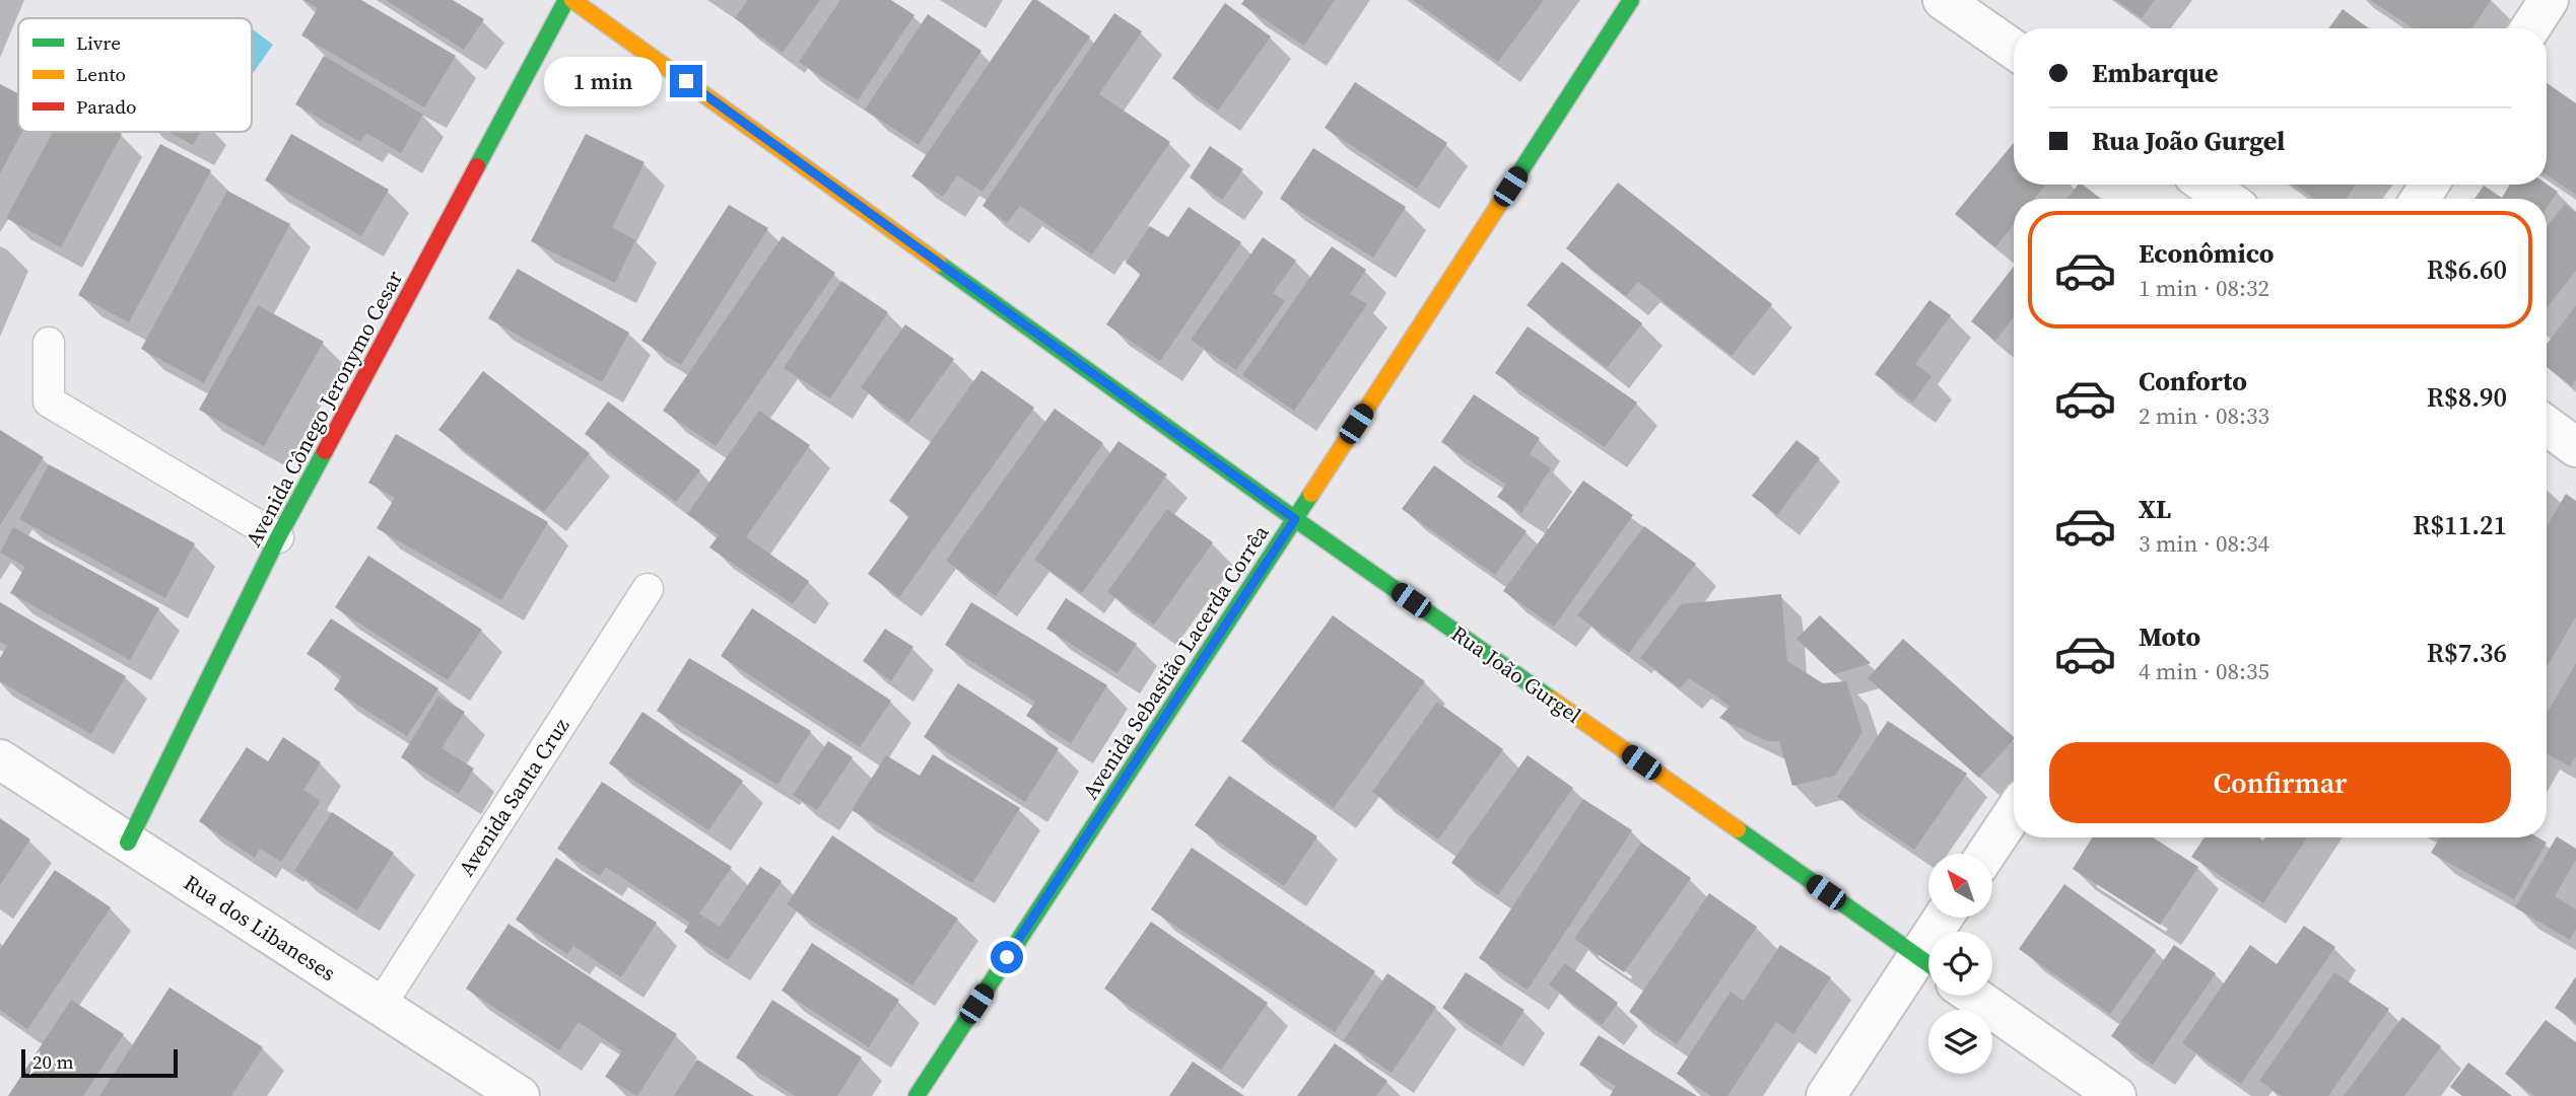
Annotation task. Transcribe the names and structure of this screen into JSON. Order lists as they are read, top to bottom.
{
  "streets": {
    "street": [
      "Avenida Cônego Jeronymo Cesar",
      "Avenida Sebastião Lacerda Corrêa",
      "Rua João Gurgel",
      "Rua dos Libaneses"
    ],
    "lane": ["Avenida Santa Cruz"]
  },
  "crossings": [
    ["Avenida Cônego Jeronymo Cesar", "Rua dos Libaneses"],
    ["Avenida Sebastião Lacerda Corrêa", "Rua João Gurgel"],
    ["Avenida Santa Cruz", "Rua dos Libaneses"]
  ],
  "legend": ["Livre", "Lento", "Parado"],
  "scale_bar": "20 m",
  "north": "top left",
  "page": {
    "banner": ["Embarque", "Rua João Gurgel"],
    "bubble": "1 min",
    "list": [
      {
        "name": "Econômico",
        "note": "1 min · 08:32",
        "value": "R$6.60"
      },
      {
        "name": "Conforto",
        "note": "2 min · 08:33",
        "value": "R$8.90"
      },
      {
        "name": "XL",
        "note": "3 min · 08:34",
        "value": "R$11.21"
      },
      {
        "name": "Moto",
        "note": "4 min · 08:35",
        "value": "R$7.36"
      }
    ],
    "buttons": "Confirmar",
    "scale": "20 m"
  }
}
